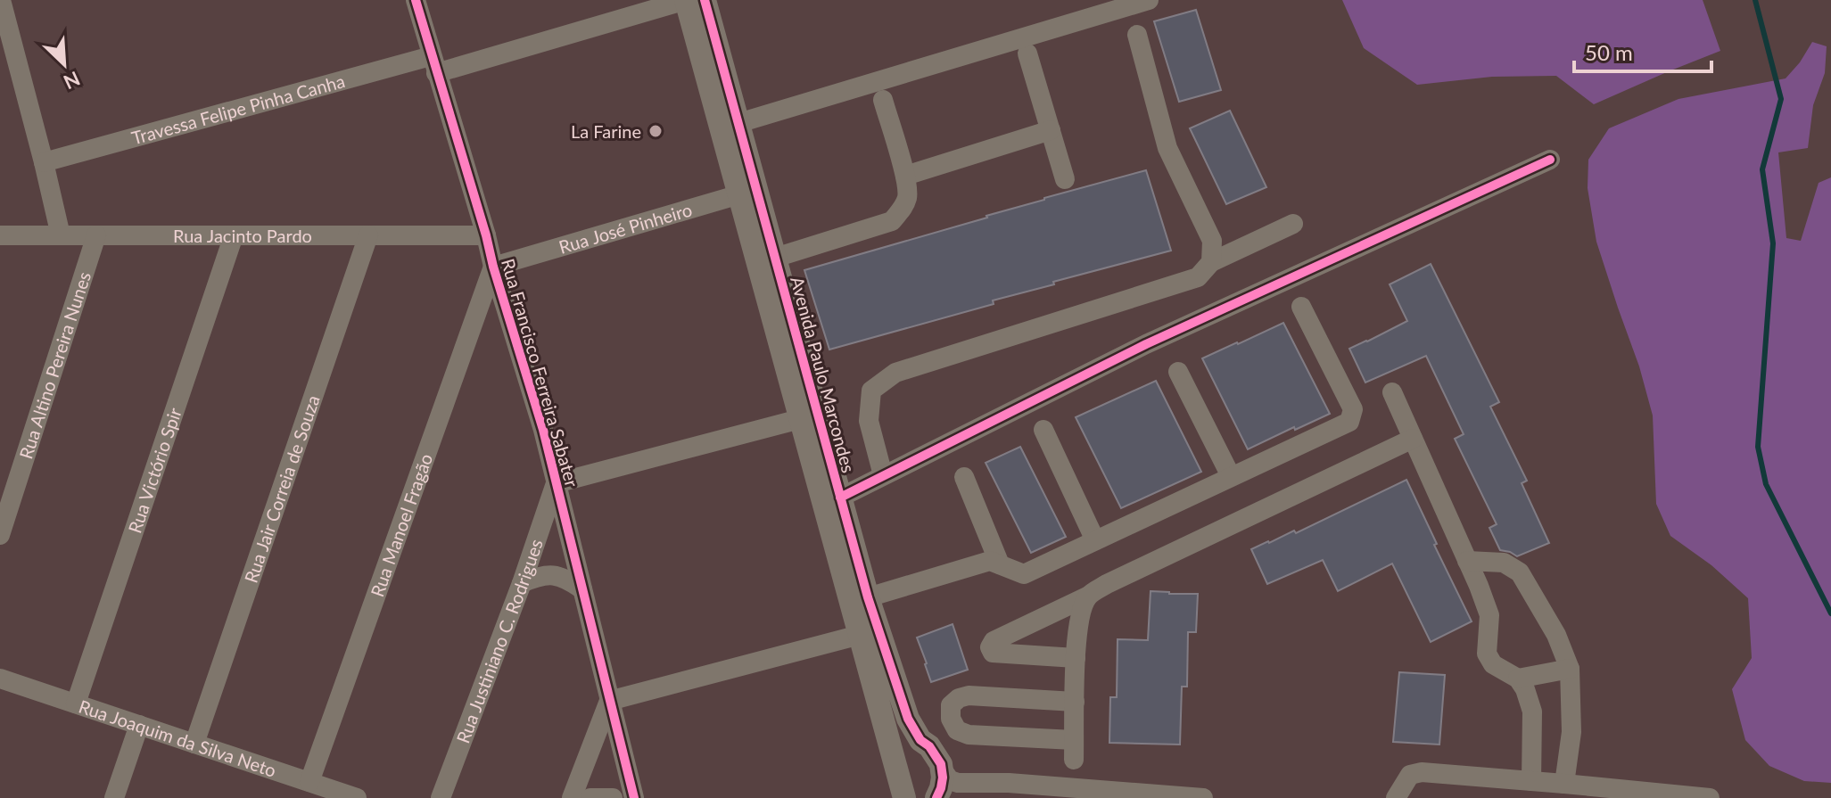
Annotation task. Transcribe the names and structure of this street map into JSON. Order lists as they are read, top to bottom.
{
  "streets": {
    "street": [
      "Travessa Felipe Pinha Canha",
      "Rua José Pinheiro",
      "Rua Jacinto Pardo",
      "Rua Altino Pereira Nunes",
      "Rua Francisco Ferreira Sabater",
      "Avenida Paulo Marcondes",
      "Rua Victório Spir",
      "Rua Jair Correia de Souza",
      "Rua Manoel Fragão",
      "Rua Justiniano C. Rodrigues",
      "Rua Joaquim da Silva Neto"
    ]
  },
  "crossings": [
    ["Travessa Felipe Pinha Canha", "Rua Francisco Ferreira Sabater"],
    ["Rua José Pinheiro", "Rua Francisco Ferreira Sabater"],
    ["Rua José Pinheiro", "Avenida Paulo Marcondes"],
    ["Rua José Pinheiro", "Rua Manoel Fragão"],
    ["Rua Jacinto Pardo", "Rua Altino Pereira Nunes"],
    ["Rua Jacinto Pardo", "Rua Francisco Ferreira Sabater"],
    ["Rua Jacinto Pardo", "Rua Victório Spir"],
    ["Rua Jacinto Pardo", "Rua Jair Correia de Souza"],
    ["Rua Francisco Ferreira Sabater", "Rua Manoel Fragão"],
    ["Rua Francisco Ferreira Sabater", "Rua Justiniano C. Rodrigues"],
    ["Rua Victório Spir", "Rua Joaquim da Silva Neto"],
    ["Rua Jair Correia de Souza", "Rua Joaquim da Silva Neto"],
    ["Rua Manoel Fragão", "Rua Joaquim da Silva Neto"]
  ],
  "places": ["La Farine"],
  "scale_bar": "50 m",
  "north": "bottom right"
}
